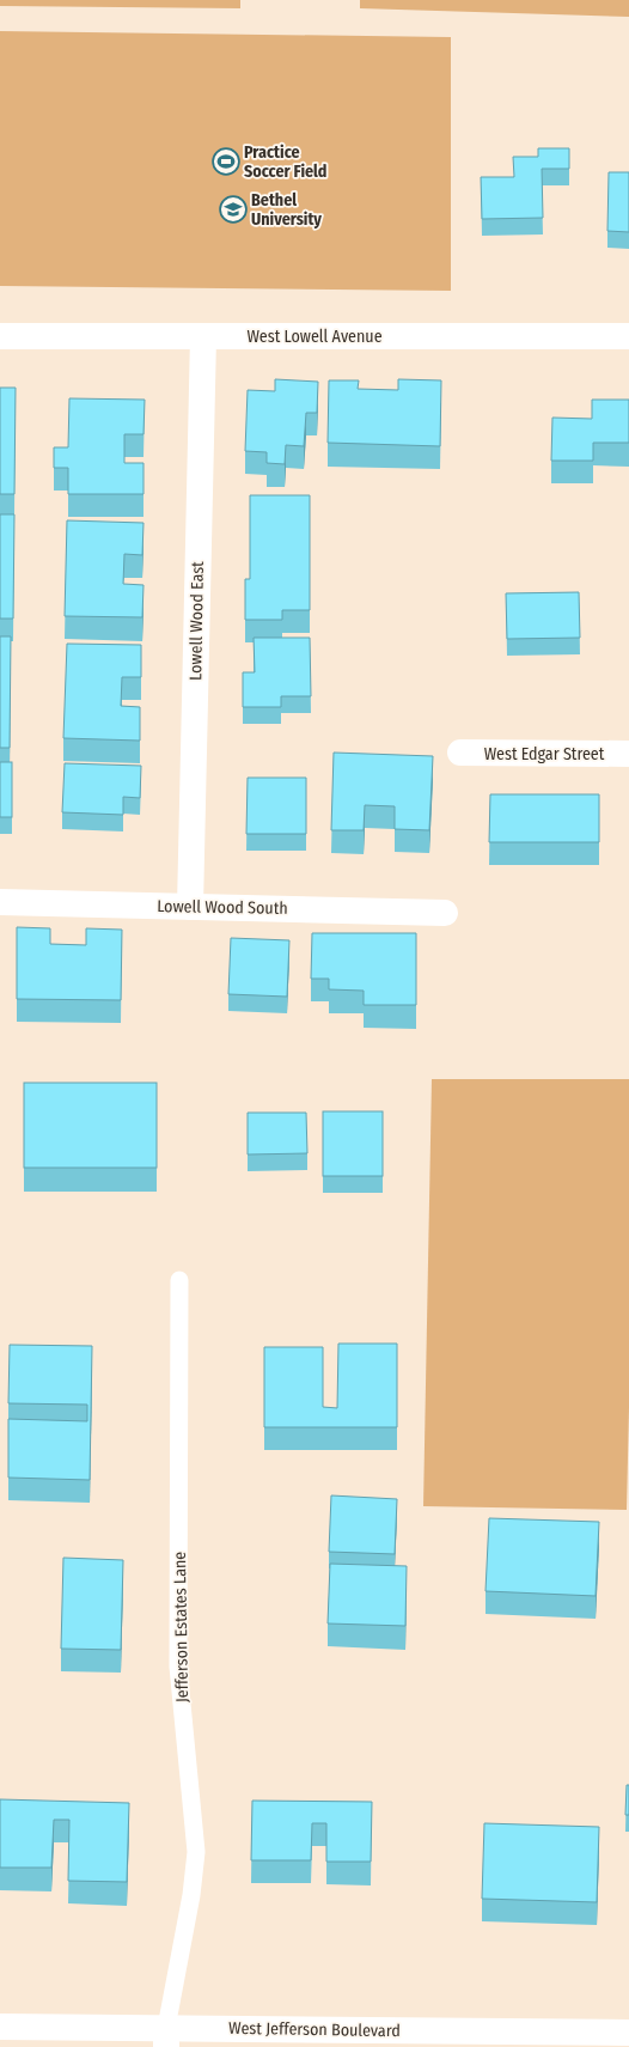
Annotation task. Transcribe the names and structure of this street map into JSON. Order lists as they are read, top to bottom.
{
  "streets": {
    "street": [
      "West Lowell Avenue",
      "Lowell Wood East",
      "West Edgar Street",
      "Lowell Wood South",
      "West Jefferson Boulevard"
    ],
    "lane": ["Jefferson Estates Lane"]
  },
  "crossings": [
    ["West Lowell Avenue", "Lowell Wood East"],
    ["Lowell Wood East", "Lowell Wood South"],
    ["Jefferson Estates Lane", "West Jefferson Boulevard"]
  ],
  "places": {
    "sports": ["Practice Soccer Field"],
    "school or university": ["Bethel University"]
  }
}
